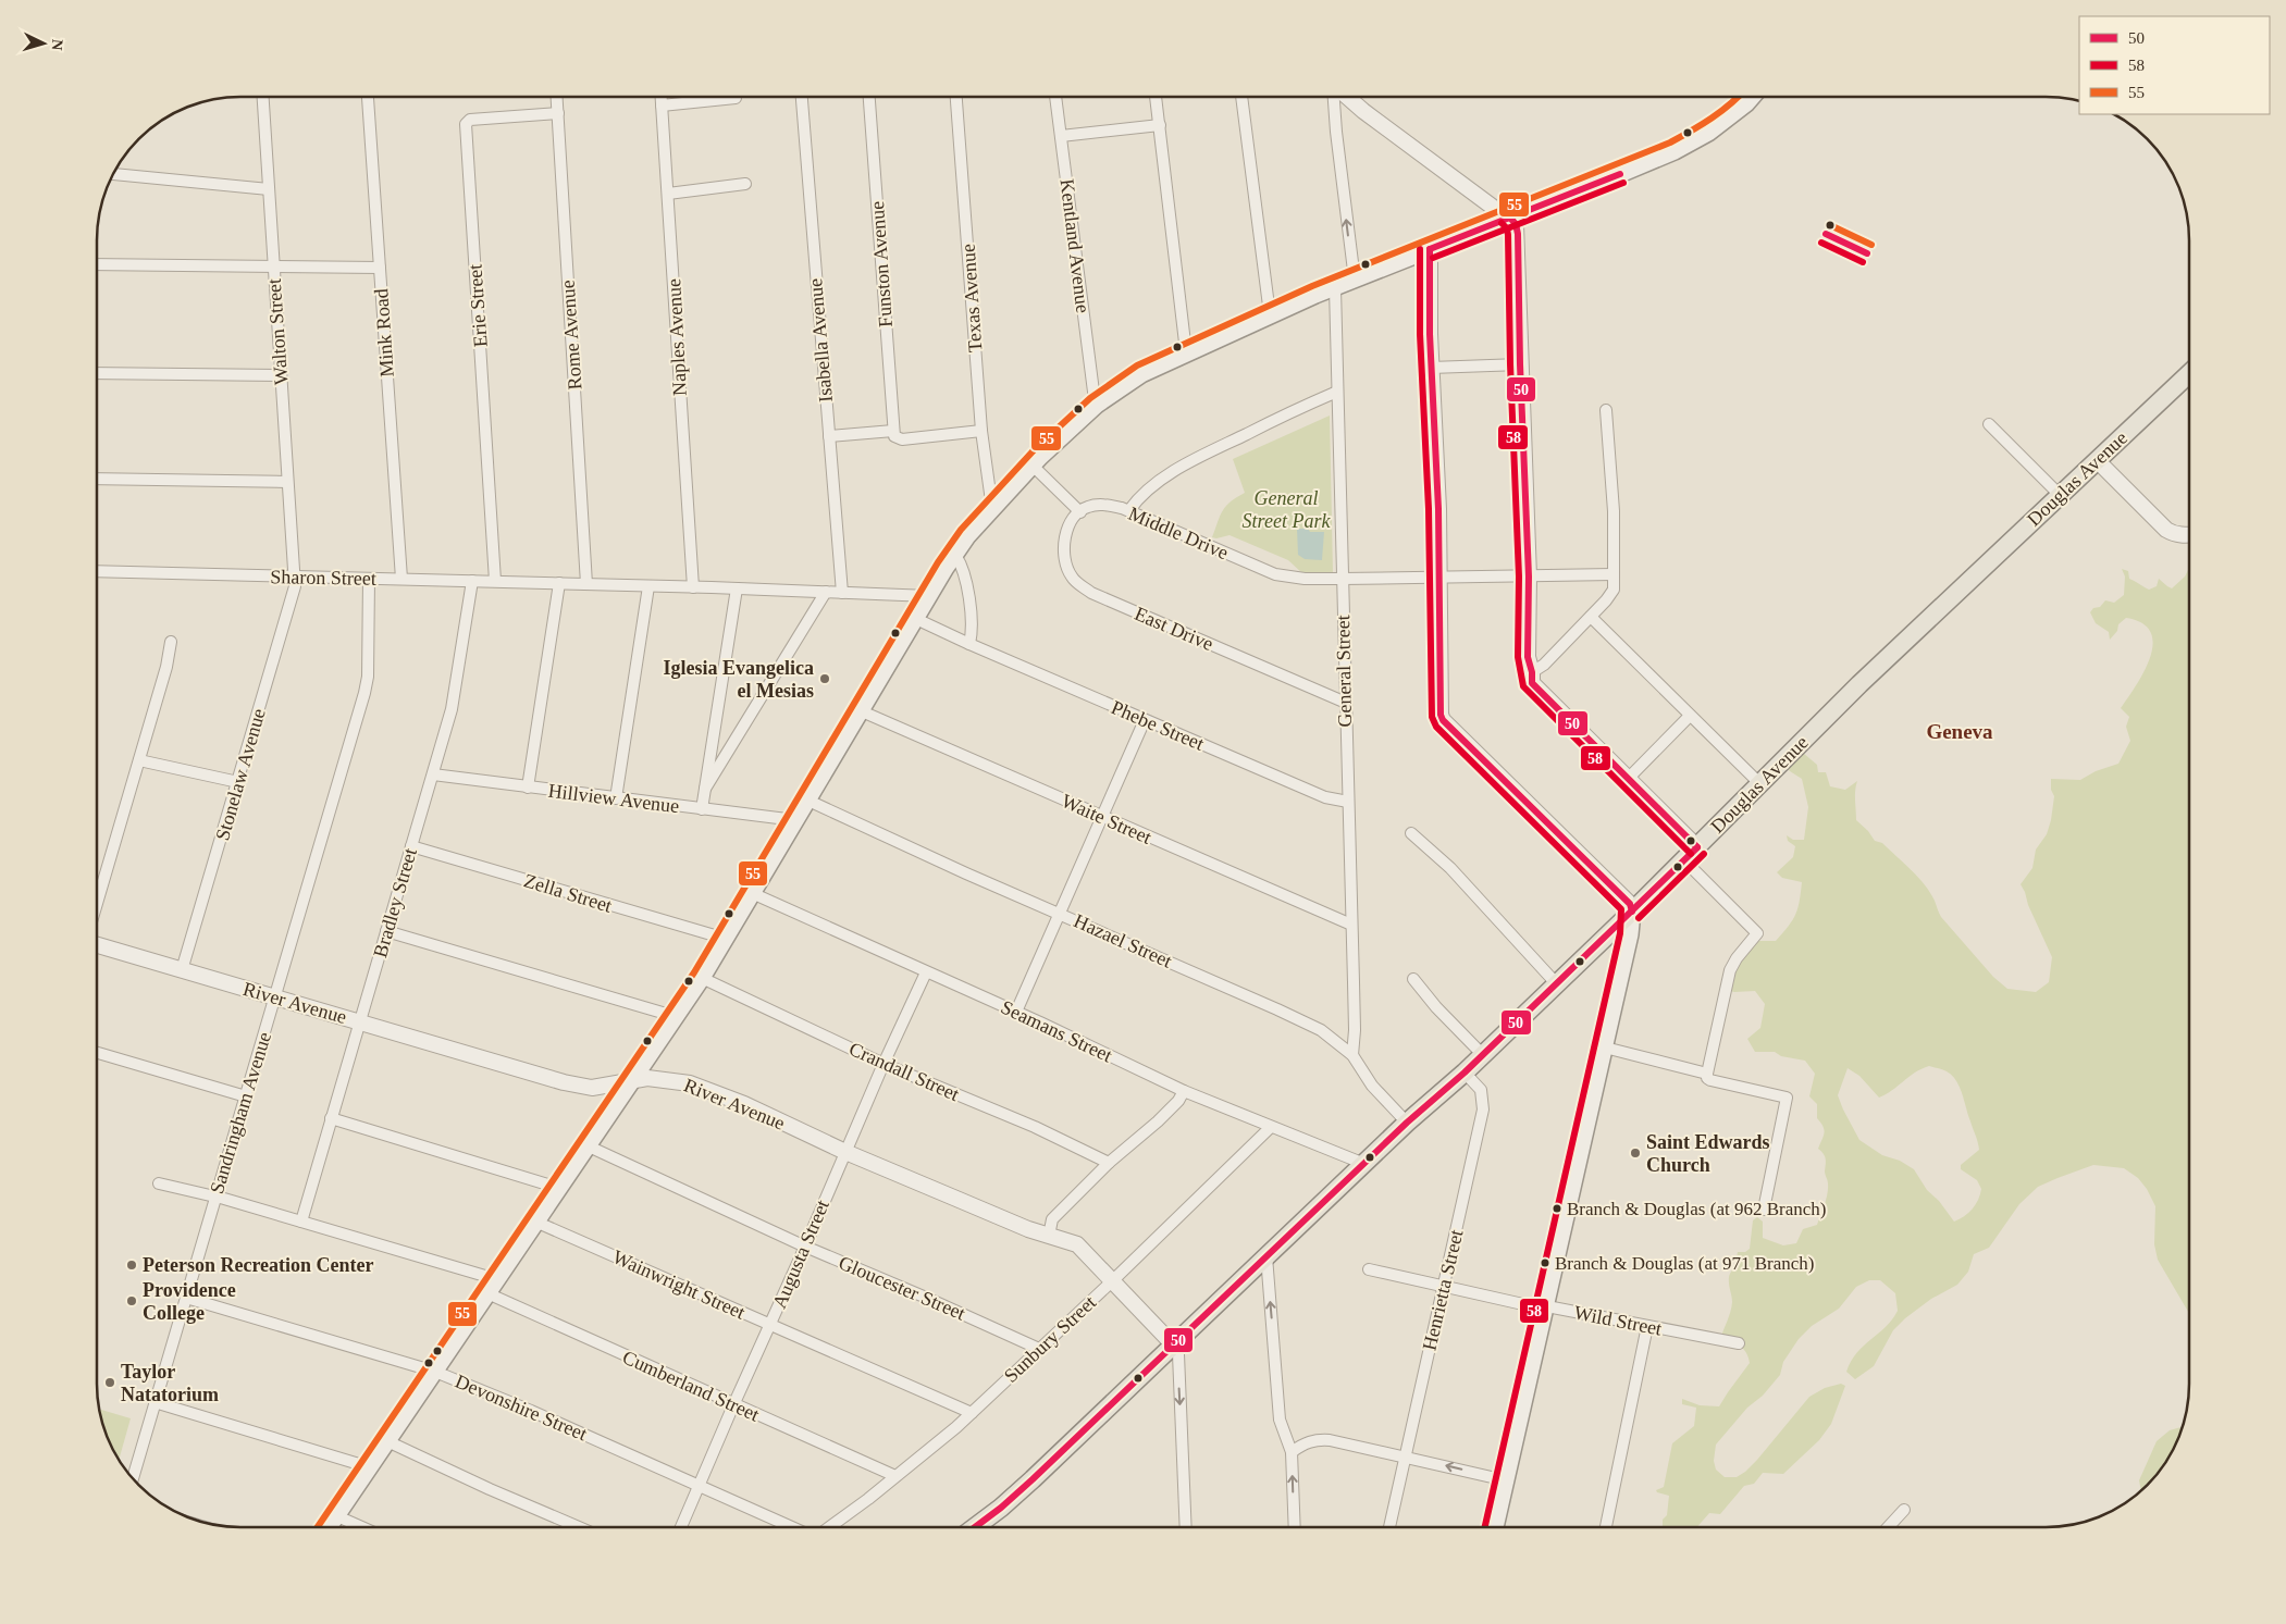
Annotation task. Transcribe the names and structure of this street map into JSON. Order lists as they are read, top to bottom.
{
  "streets": {
    "main road": ["Douglas Avenue"],
    "street": [
      "Kentland Avenue",
      "Funston Avenue",
      "Texas Avenue",
      "Erie Street",
      "Walton Street",
      "Mink Road",
      "Rome Avenue",
      "Naples Avenue",
      "Isabella Avenue",
      "Middle Drive",
      "Sharon Street",
      "East Drive",
      "General Street",
      "Phebe Street",
      "Stonelaw Avenue",
      "Hillview Avenue",
      "Waite Street",
      "Zella Street",
      "Bradley Street",
      "Hazael Street",
      "River Avenue",
      "Seamans Street",
      "Crandall Street",
      "Sandringham Avenue",
      "Augusta Street",
      "Wainwright Street",
      "Gloucester Street",
      "Henrietta Street",
      "Wild Street",
      "Sunbury Street",
      "Cumberland Street",
      "Devonshire Street"
    ]
  },
  "crossings": [
    ["Erie Street", "Rome Avenue"],
    ["Erie Street", "Sharon Street"],
    ["Walton Street", "Sharon Street"],
    ["Walton Street", "Stonelaw Avenue"],
    ["Mink Road", "Sharon Street"],
    ["Rome Avenue", "Sharon Street"],
    ["Douglas Avenue", "Hazael Street"],
    ["Douglas Avenue", "River Avenue"],
    ["Douglas Avenue", "Seamans Street"],
    ["Douglas Avenue", "Henrietta Street"],
    ["Middle Drive", "East Drive"],
    ["Middle Drive", "General Street"],
    ["Sharon Street", "Stonelaw Avenue"],
    ["Sharon Street", "Bradley Street"],
    ["Sharon Street", "Sandringham Avenue"],
    ["East Drive", "General Street"],
    ["General Street", "Phebe Street"],
    ["General Street", "Waite Street"],
    ["General Street", "Hazael Street"],
    ["Stonelaw Avenue", "River Avenue"],
    ["Hillview Avenue", "Bradley Street"],
    ["Zella Street", "Bradley Street"],
    ["Bradley Street", "River Avenue"],
    ["River Avenue", "Sandringham Avenue"],
    ["River Avenue", "Augusta Street"],
    ["River Avenue", "Sunbury Street"],
    ["Seamans Street", "Augusta Street"],
    ["Seamans Street", "Sunbury Street"],
    ["Crandall Street", "Augusta Street"],
    ["Sandringham Avenue", "Devonshire Street"],
    ["Augusta Street", "Wainwright Street"],
    ["Augusta Street", "Gloucester Street"],
    ["Augusta Street", "Cumberland Street"],
    ["Augusta Street", "Devonshire Street"],
    ["Wainwright Street", "Sunbury Street"],
    ["Gloucester Street", "Sunbury Street"],
    ["Henrietta Street", "Wild Street"],
    ["Sunbury Street", "Cumberland Street"]
  ],
  "districts": ["Geneva"],
  "parks": ["General Street Park"],
  "places": [
    "Iglesia Evangelica el Mesias",
    "Saint Edwards Church",
    "Branch & Douglas (at 962 Branch)",
    "Branch & Douglas (at 971 Branch)",
    "Peterson Recreation Center",
    "Providence College",
    "Taylor Natatorium"
  ],
  "lines": ["transit line 55", "transit line 50", "transit line 58"],
  "legend": ["50", "58", "55"],
  "north": "right"
}
